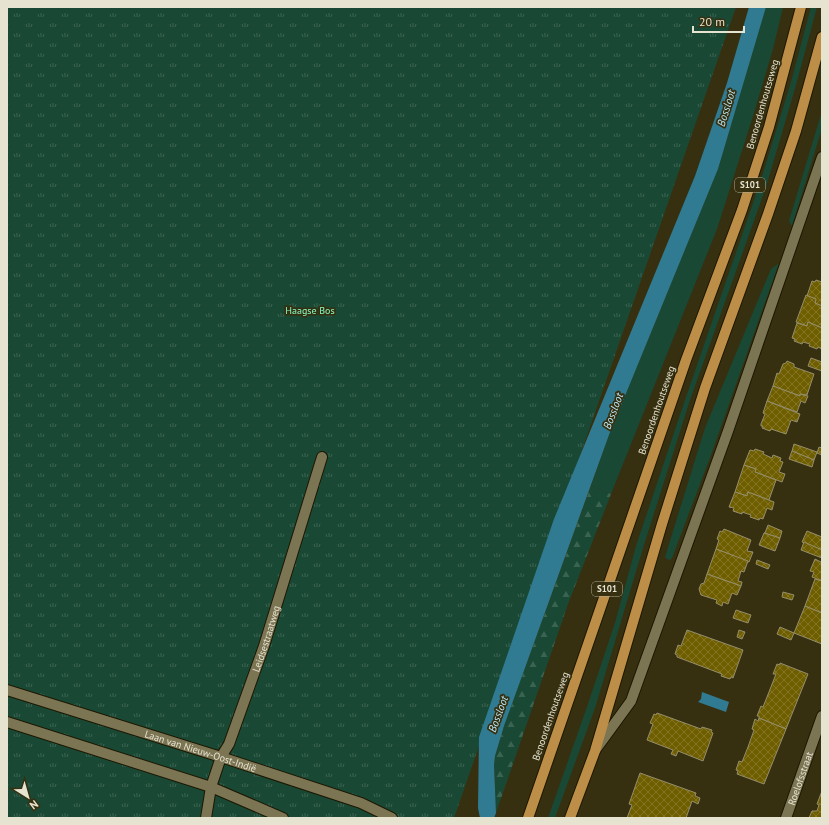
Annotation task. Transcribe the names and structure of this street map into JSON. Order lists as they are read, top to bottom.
{
  "streets": {
    "main road": ["Benoordenhoutseweg", "S101"],
    "street": ["Leidsestraatweg", "Laan van Nieuw-Oost-Indië", "Roelofsstraat"]
  },
  "crossings": [
    ["Leidsestraatweg", "Laan van Nieuw-Oost-Indië"]
  ],
  "water": ["Bossloot"],
  "parks": ["Haagse Bos"],
  "scale_bar": "20 m",
  "north": "bottom right"
}
